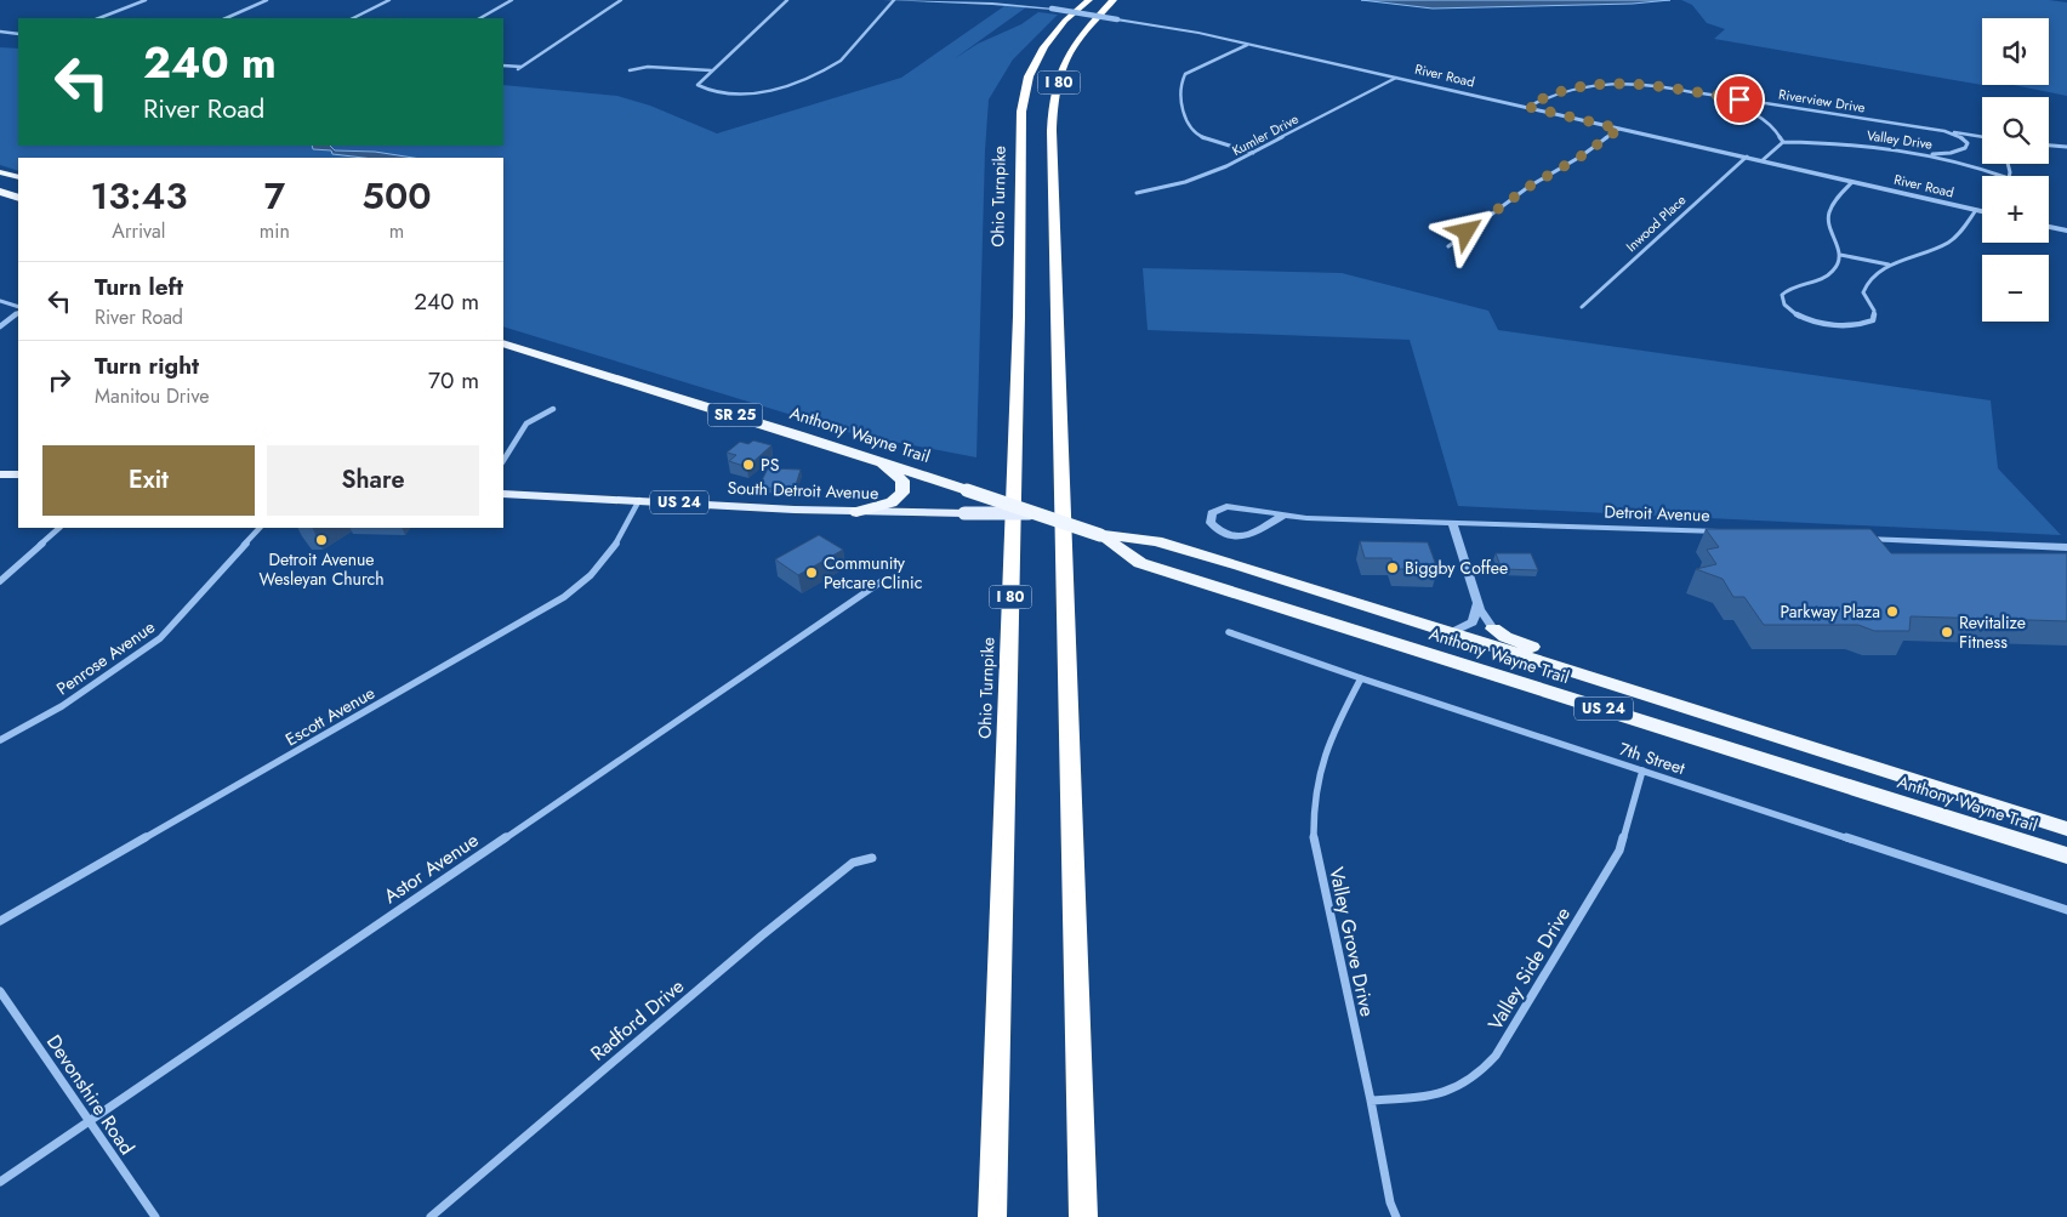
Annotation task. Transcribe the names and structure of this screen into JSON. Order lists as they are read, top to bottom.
{
  "streets": {
    "highway": [
      "I 80",
      "Ohio Turnpike",
      "SR 25",
      "Anthony Wayne Trail",
      "US 24"
    ],
    "main road": ["South Detroit Avenue"],
    "street": [
      "River Road",
      "Riverview Drive",
      "Kumler Drive",
      "Valley Drive",
      "Inwood Place",
      "Detroit Avenue",
      "Penrose Avenue",
      "Escott Avenue",
      "7th Street",
      "Astor Avenue",
      "Valley Grove Drive",
      "Valley Side Drive",
      "Radford Drive",
      "Devonshire Road"
    ]
  },
  "crossings": [
    ["River Road", "I 80"],
    ["River Road", "Kumler Drive"],
    ["River Road", "Inwood Place"],
    ["Anthony Wayne Trail", "South Detroit Avenue"],
    ["South Detroit Avenue", "Escott Avenue"],
    ["7th Street", "Valley Grove Drive"],
    ["7th Street", "Valley Side Drive"],
    ["Astor Avenue", "Devonshire Road"],
    ["Valley Grove Drive", "Valley Side Drive"]
  ],
  "places": [
    "PS",
    "Detroit Avenue Wesleyan Church",
    "Biggby Coffee",
    "Community Petcare Clinic",
    "Parkway Plaza",
    "Revitalize Fitness"
  ],
  "page": {
    "map_buttons": ["+", "−"],
    "turn": ["240 m", "River Road"],
    "eta": [
      "13:43",
      "Arrival",
      "7",
      "min",
      "500",
      "m"
    ],
    "list": [
      {
        "name": "Turn left",
        "note": "River Road",
        "value": "240 m"
      },
      {
        "name": "Turn right",
        "note": "Manitou Drive",
        "value": "70 m"
      }
    ],
    "buttons": ["Exit", "Share"]
  }
}
